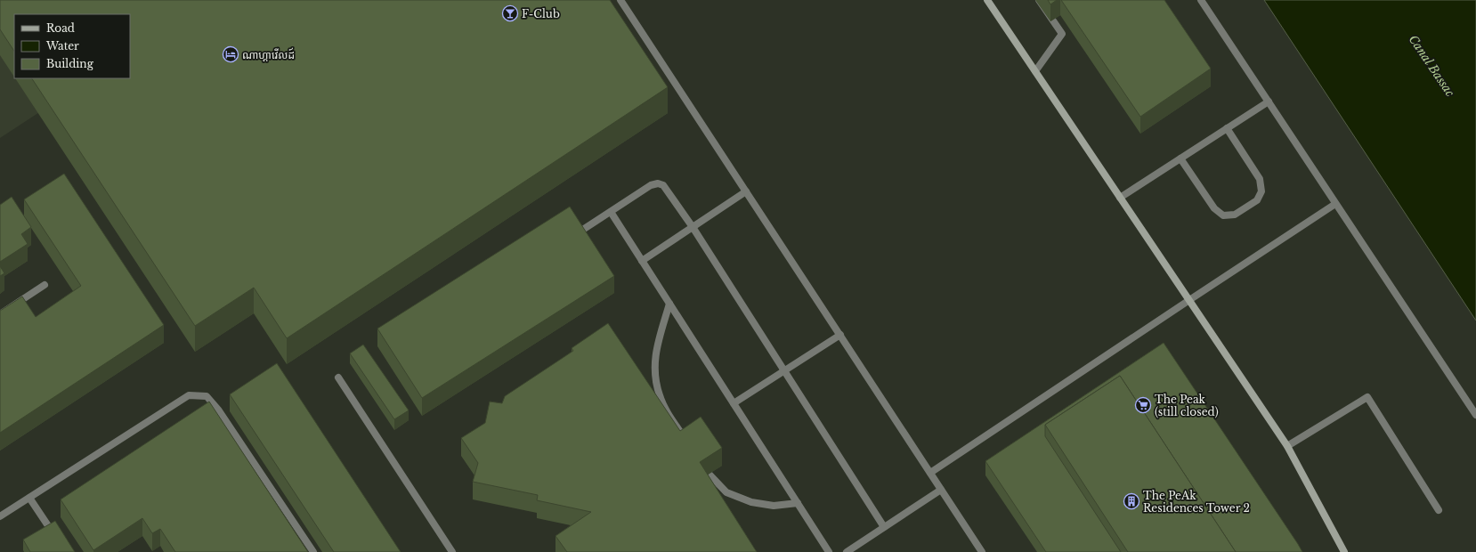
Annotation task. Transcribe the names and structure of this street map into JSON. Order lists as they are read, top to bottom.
{
  "water": ["Canal Bassac"],
  "places": {
    "bar": ["F-Club"],
    "hotel": ["ណាហ្គាវើលដ៍"],
    "supermarket": ["The Peak (still closed)"],
    "building": ["The PeAk Residences Tower 2"]
  },
  "legend": ["Road", "Water", "Building"]
}
